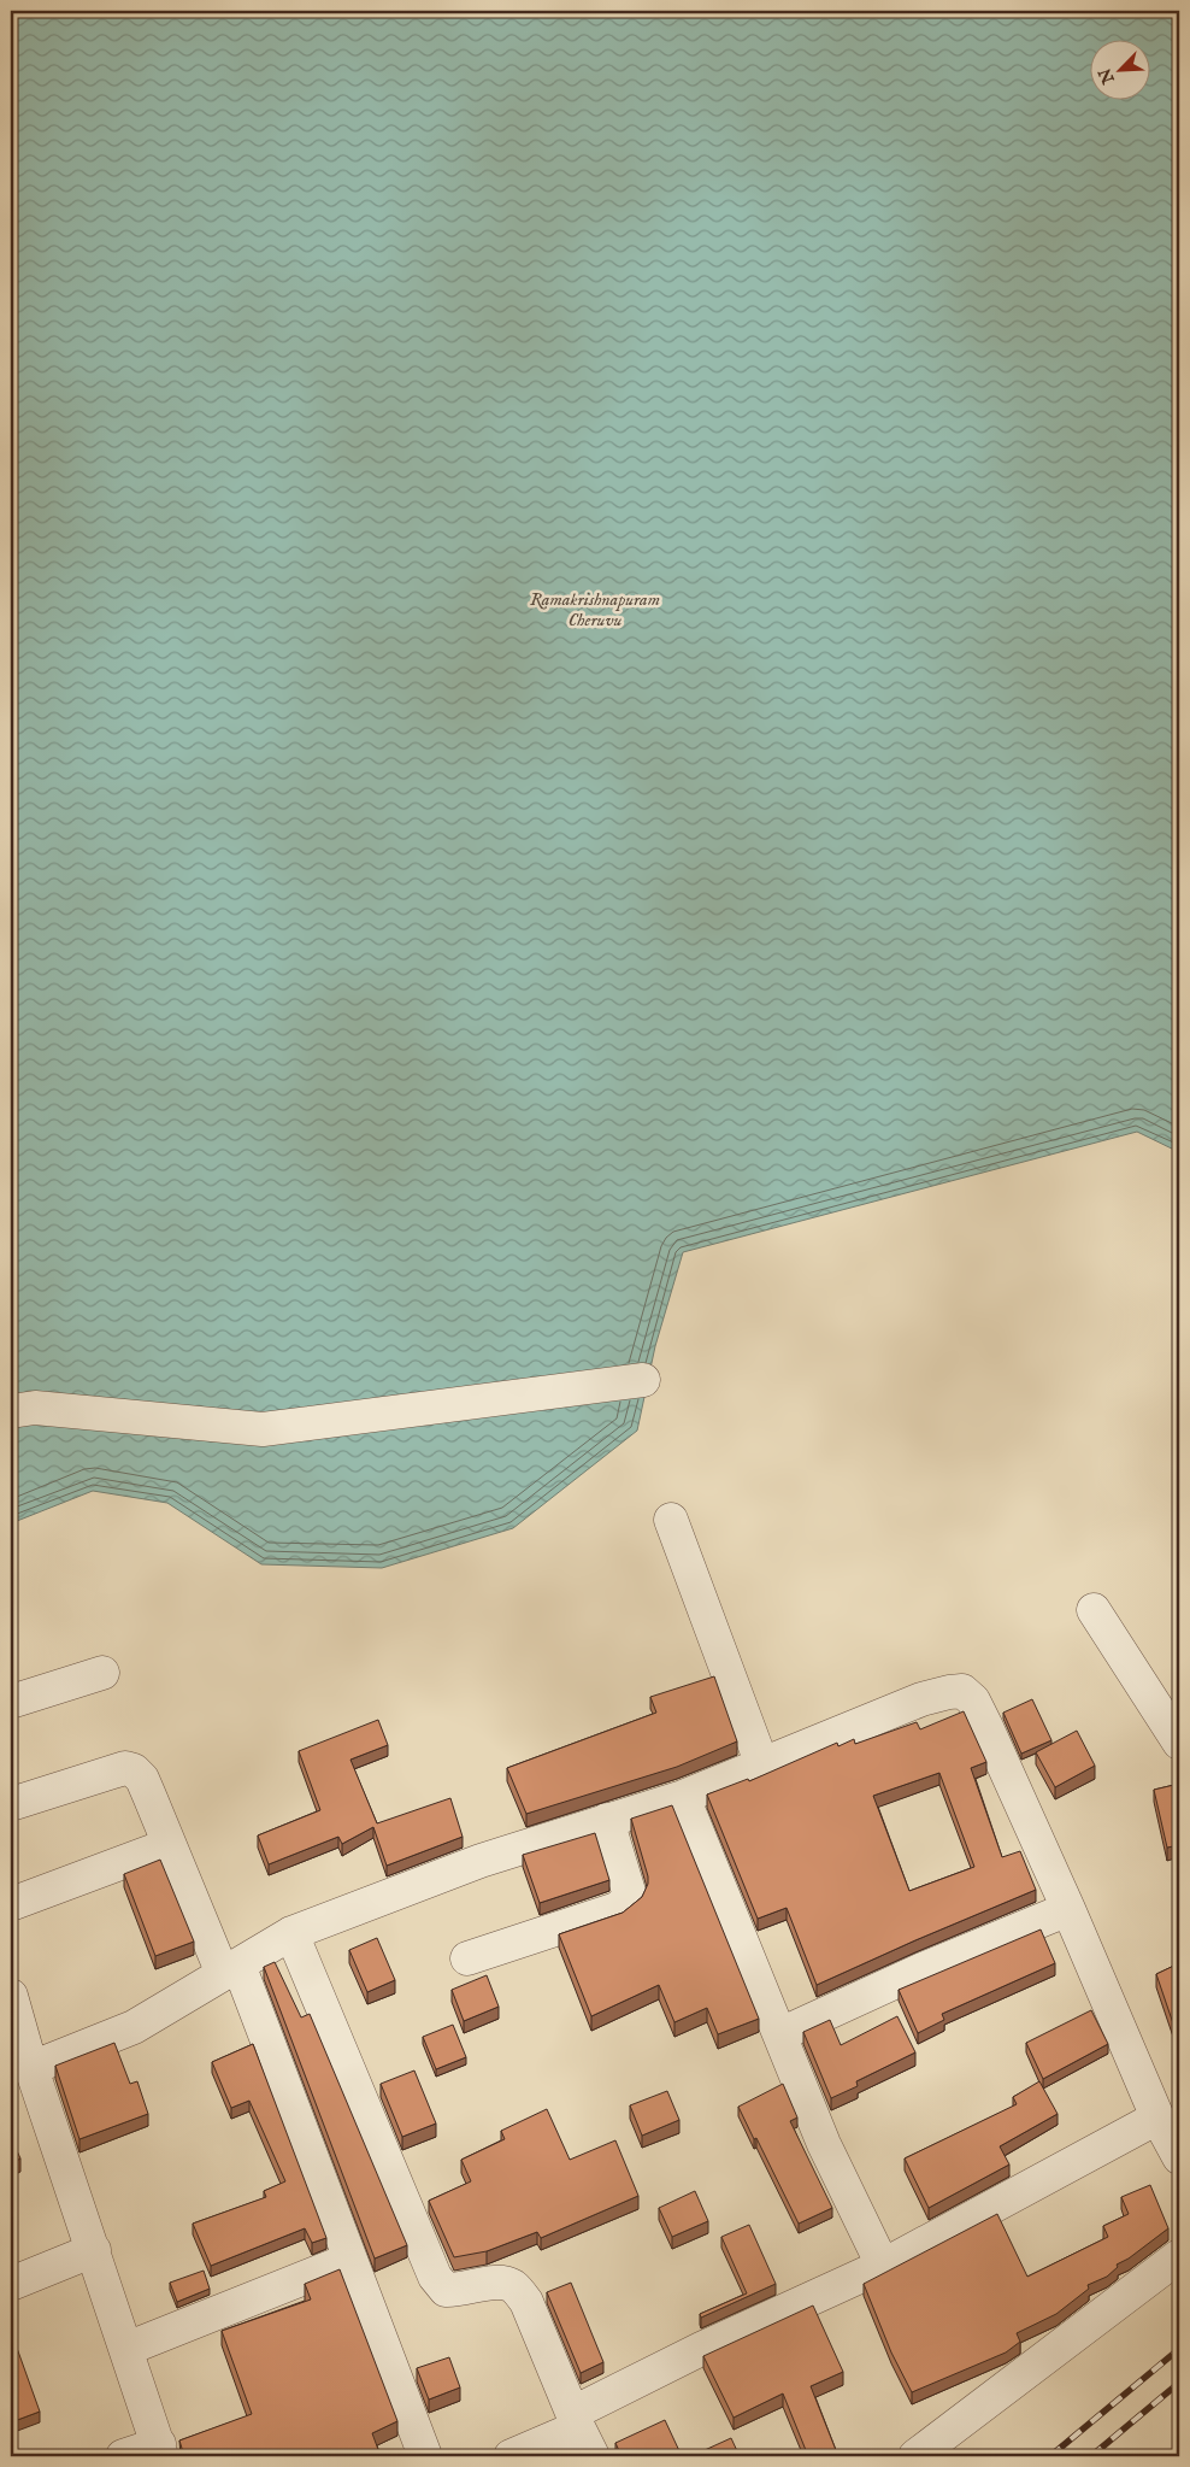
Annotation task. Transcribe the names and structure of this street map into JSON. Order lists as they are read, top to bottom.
{
  "water": ["Ramakrishnapuram Cheruvu"],
  "north": "bottom left"
}
